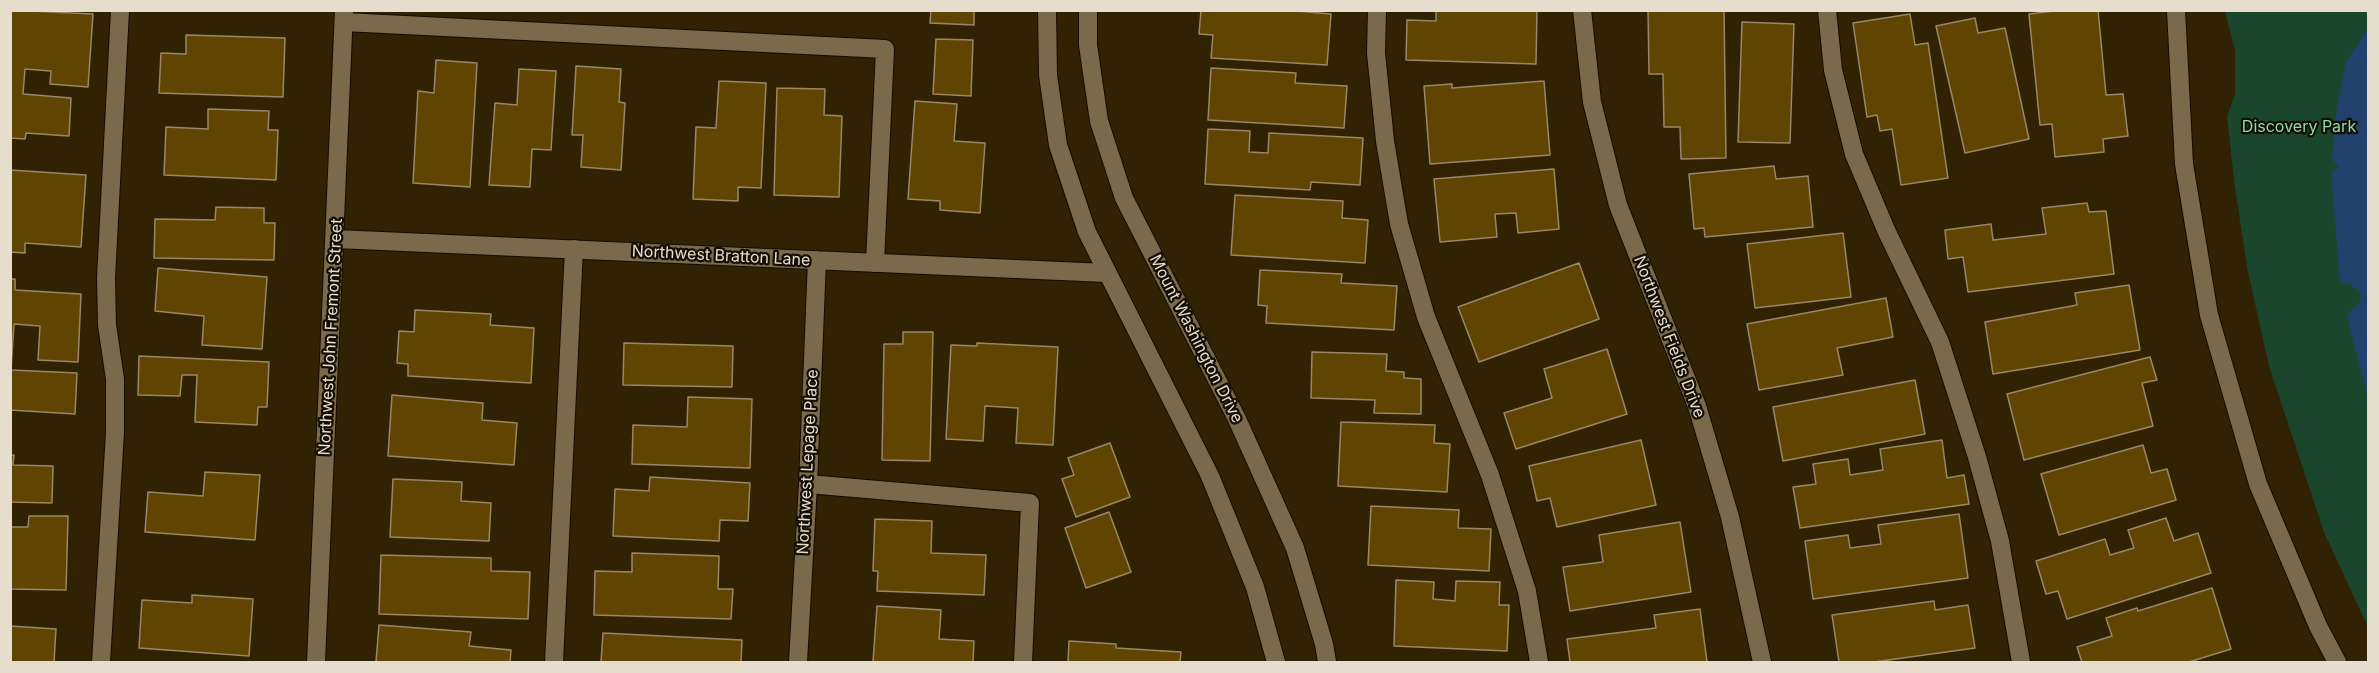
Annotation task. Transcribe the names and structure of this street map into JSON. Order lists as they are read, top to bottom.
{
  "streets": {
    "street": [
      "Northwest Bratton Lane",
      "Northwest John Fremont Street",
      "Northwest Fields Drive",
      "Mount Washington Drive",
      "Northwest Lepage Place"
    ]
  },
  "crossings": [
    ["Northwest Bratton Lane", "Northwest John Fremont Street"],
    ["Northwest Bratton Lane", "Northwest Lepage Place"]
  ],
  "parks": ["Discovery Park"]
}
